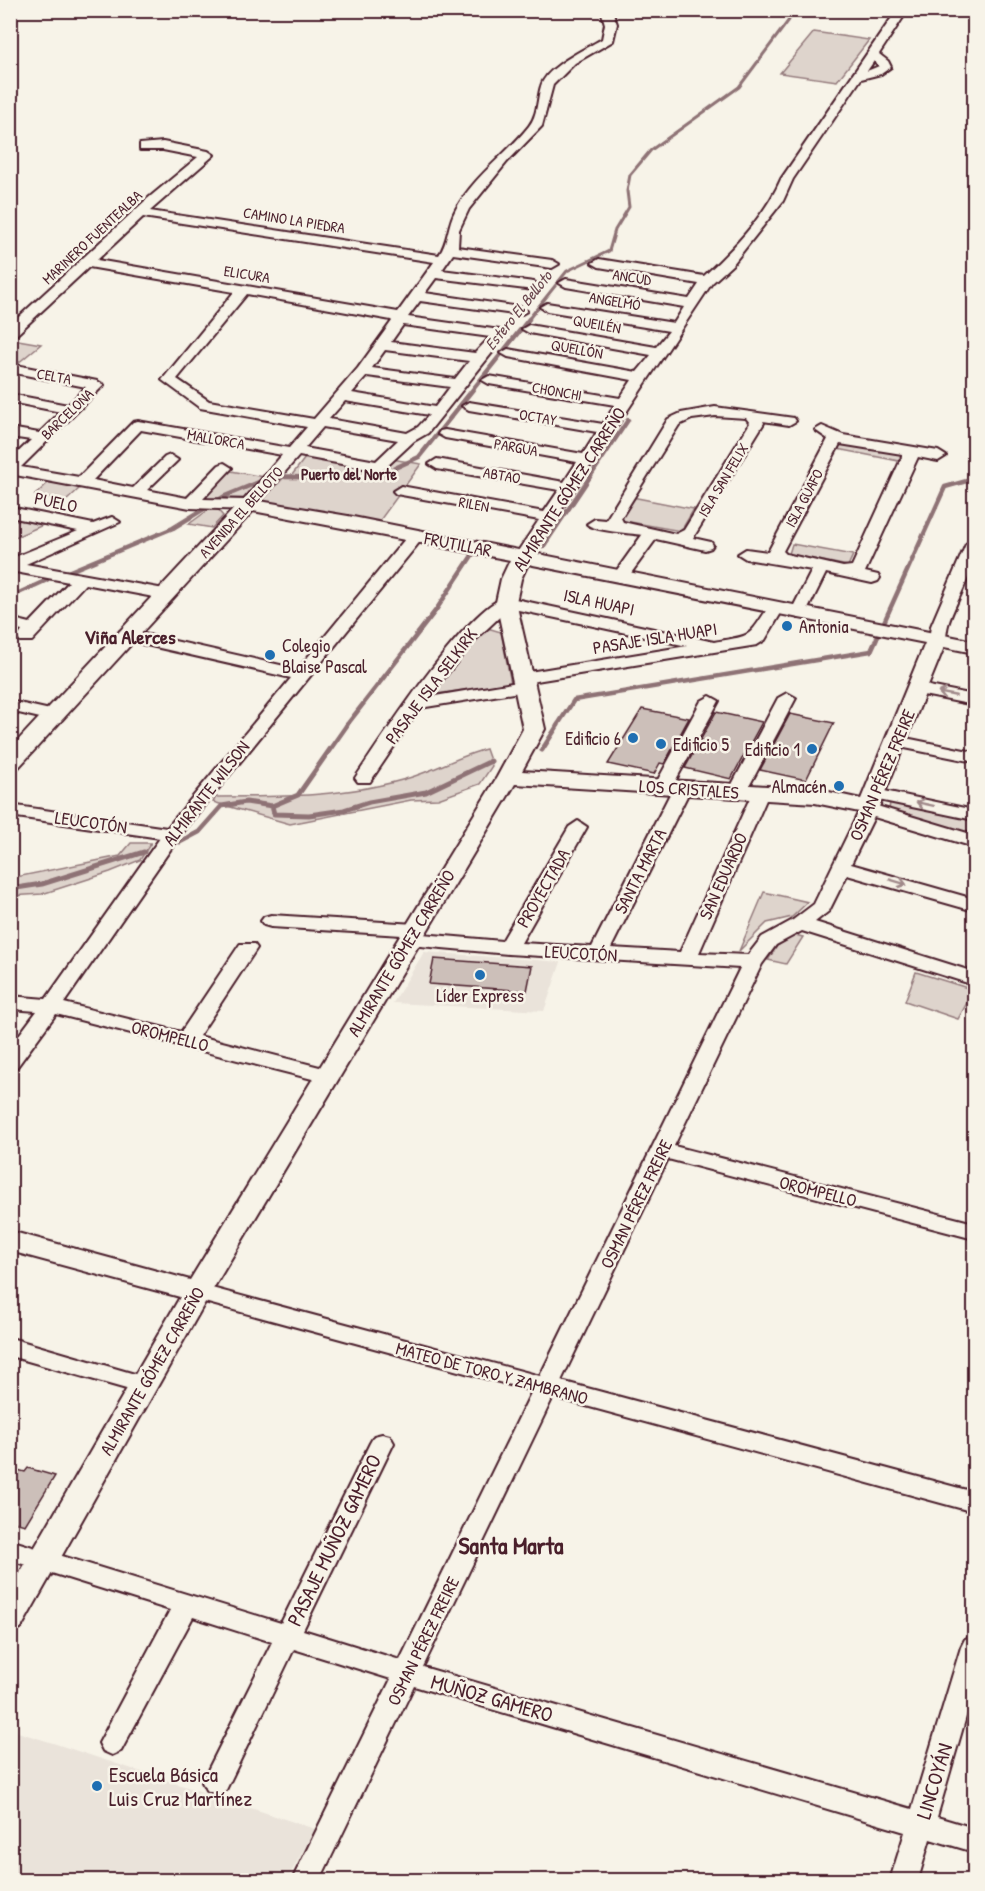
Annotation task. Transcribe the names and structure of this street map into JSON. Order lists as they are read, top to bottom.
{
  "streets": {
    "street": [
      "CAMINO LA PIEDRA",
      "MARINERO FUENTEALBA",
      "ELICURA",
      "ANCUD",
      "ANGELMÓ",
      "QUEILÉN",
      "QUELLÓN",
      "CELTA",
      "CHONCHI",
      "BARCELONA",
      "OCTAY",
      "MALLORCA",
      "PARGUA",
      "ABTAO",
      "ISLA SAN FELIX",
      "ALMIRANTE GÓMEZ CARREÑO",
      "ISLA GUAFO",
      "PUELO",
      "RILEN",
      "AVENIDA EL BELLOTO",
      "FRUTILLAR",
      "ISLA HUAPI",
      "PASAJE ISLA HUAPI",
      "PASAJE ISLA SELKIRK",
      "OSMAN PÉREZ FREIRE",
      "LOS CRISTALES",
      "ALMIRANTE WILSON",
      "LEUCOTÓN",
      "SANTA MARTA",
      "SAN EDUARDO",
      "PROYECTADA",
      "OROMPELLO",
      "MATEO DE TORO Y ZAMBRANO",
      "PASAJE MUÑOZ GAMERO",
      "MUÑOZ GAMERO",
      "LINCOYÁN"
    ]
  },
  "crossings": [
    ["CAMINO LA PIEDRA", "MARINERO FUENTEALBA"],
    ["CAMINO LA PIEDRA", "AVENIDA EL BELLOTO"],
    ["MARINERO FUENTEALBA", "ELICURA"],
    ["ELICURA", "AVENIDA EL BELLOTO"],
    ["ANCUD", "ALMIRANTE GÓMEZ CARREÑO"],
    ["ANGELMÓ", "ALMIRANTE GÓMEZ CARREÑO"],
    ["QUEILÉN", "ALMIRANTE GÓMEZ CARREÑO"],
    ["QUELLÓN", "ALMIRANTE GÓMEZ CARREÑO"],
    ["CELTA", "BARCELONA"],
    ["CHONCHI", "ALMIRANTE GÓMEZ CARREÑO"],
    ["BARCELONA", "FRUTILLAR"],
    ["OCTAY", "ALMIRANTE GÓMEZ CARREÑO"],
    ["MALLORCA", "AVENIDA EL BELLOTO"],
    ["MALLORCA", "FRUTILLAR"],
    ["PARGUA", "ALMIRANTE GÓMEZ CARREÑO"],
    ["ABTAO", "ALMIRANTE GÓMEZ CARREÑO"],
    ["ALMIRANTE GÓMEZ CARREÑO", "RILEN"],
    ["ALMIRANTE GÓMEZ CARREÑO", "FRUTILLAR"],
    ["ALMIRANTE GÓMEZ CARREÑO", "ISLA HUAPI"],
    ["ALMIRANTE GÓMEZ CARREÑO", "PASAJE ISLA HUAPI"],
    ["ALMIRANTE GÓMEZ CARREÑO", "PASAJE ISLA SELKIRK"],
    ["ALMIRANTE GÓMEZ CARREÑO", "LOS CRISTALES"],
    ["ALMIRANTE GÓMEZ CARREÑO", "LEUCOTÓN"],
    ["ALMIRANTE GÓMEZ CARREÑO", "OROMPELLO"],
    ["ALMIRANTE GÓMEZ CARREÑO", "MATEO DE TORO Y ZAMBRANO"],
    ["ALMIRANTE GÓMEZ CARREÑO", "MUÑOZ GAMERO"],
    ["AVENIDA EL BELLOTO", "FRUTILLAR"],
    ["FRUTILLAR", "PASAJE ISLA HUAPI"],
    ["FRUTILLAR", "OSMAN PÉREZ FREIRE"],
    ["FRUTILLAR", "ALMIRANTE WILSON"],
    ["ISLA HUAPI", "PASAJE ISLA HUAPI"],
    ["ISLA HUAPI", "PASAJE ISLA SELKIRK"],
    ["PASAJE ISLA HUAPI", "PASAJE ISLA SELKIRK"],
    ["OSMAN PÉREZ FREIRE", "LOS CRISTALES"],
    ["OSMAN PÉREZ FREIRE", "LEUCOTÓN"],
    ["OSMAN PÉREZ FREIRE", "OROMPELLO"],
    ["OSMAN PÉREZ FREIRE", "MATEO DE TORO Y ZAMBRANO"],
    ["OSMAN PÉREZ FREIRE", "MUÑOZ GAMERO"],
    ["LOS CRISTALES", "SANTA MARTA"],
    ["LOS CRISTALES", "SAN EDUARDO"],
    ["ALMIRANTE WILSON", "LEUCOTÓN"],
    ["ALMIRANTE WILSON", "OROMPELLO"],
    ["LEUCOTÓN", "SANTA MARTA"],
    ["LEUCOTÓN", "SAN EDUARDO"],
    ["LEUCOTÓN", "PROYECTADA"],
    ["PASAJE MUÑOZ GAMERO", "MUÑOZ GAMERO"],
    ["MUÑOZ GAMERO", "LINCOYÁN"]
  ],
  "districts": ["Puerto del Norte", "Viña Alerces", "Santa Marta"],
  "water": ["Estero El Belloto"],
  "places": [
    "Antonia",
    "Colegio Blaise Pascal",
    "Edificio 6",
    "Edificio 5",
    "Edificio 1",
    "Almacén",
    "Líder Express",
    "Escuela Básica Luis Cruz Martínez"
  ]
}
